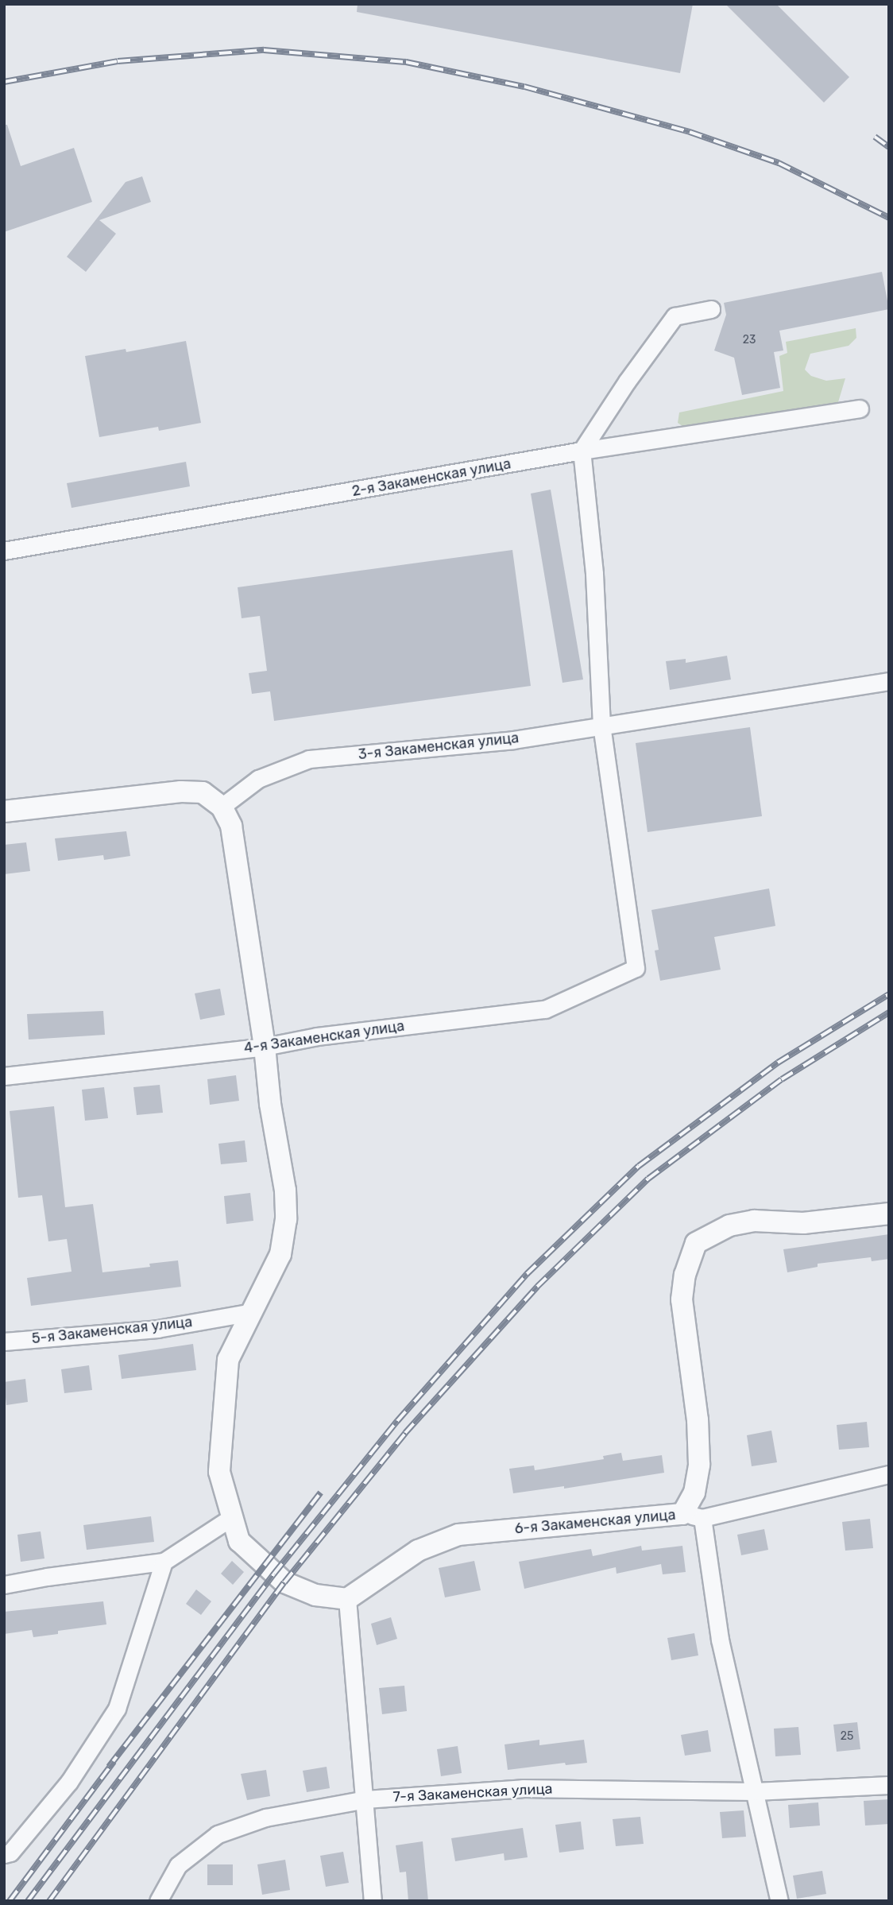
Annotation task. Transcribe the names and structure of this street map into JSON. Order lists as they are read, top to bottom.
{
  "streets": {
    "street": [
      "2-я Закаменская улица",
      "3-я Закаменская улица",
      "4-я Закаменская улица",
      "5-я Закаменская улица",
      "6-я Закаменская улица",
      "7-я Закаменская улица"
    ]
  },
  "crossings": [
    ["3-я Закаменская улица", "4-я Закаменская улица"]
  ],
  "house_numbers": ["23", "25"]
}
